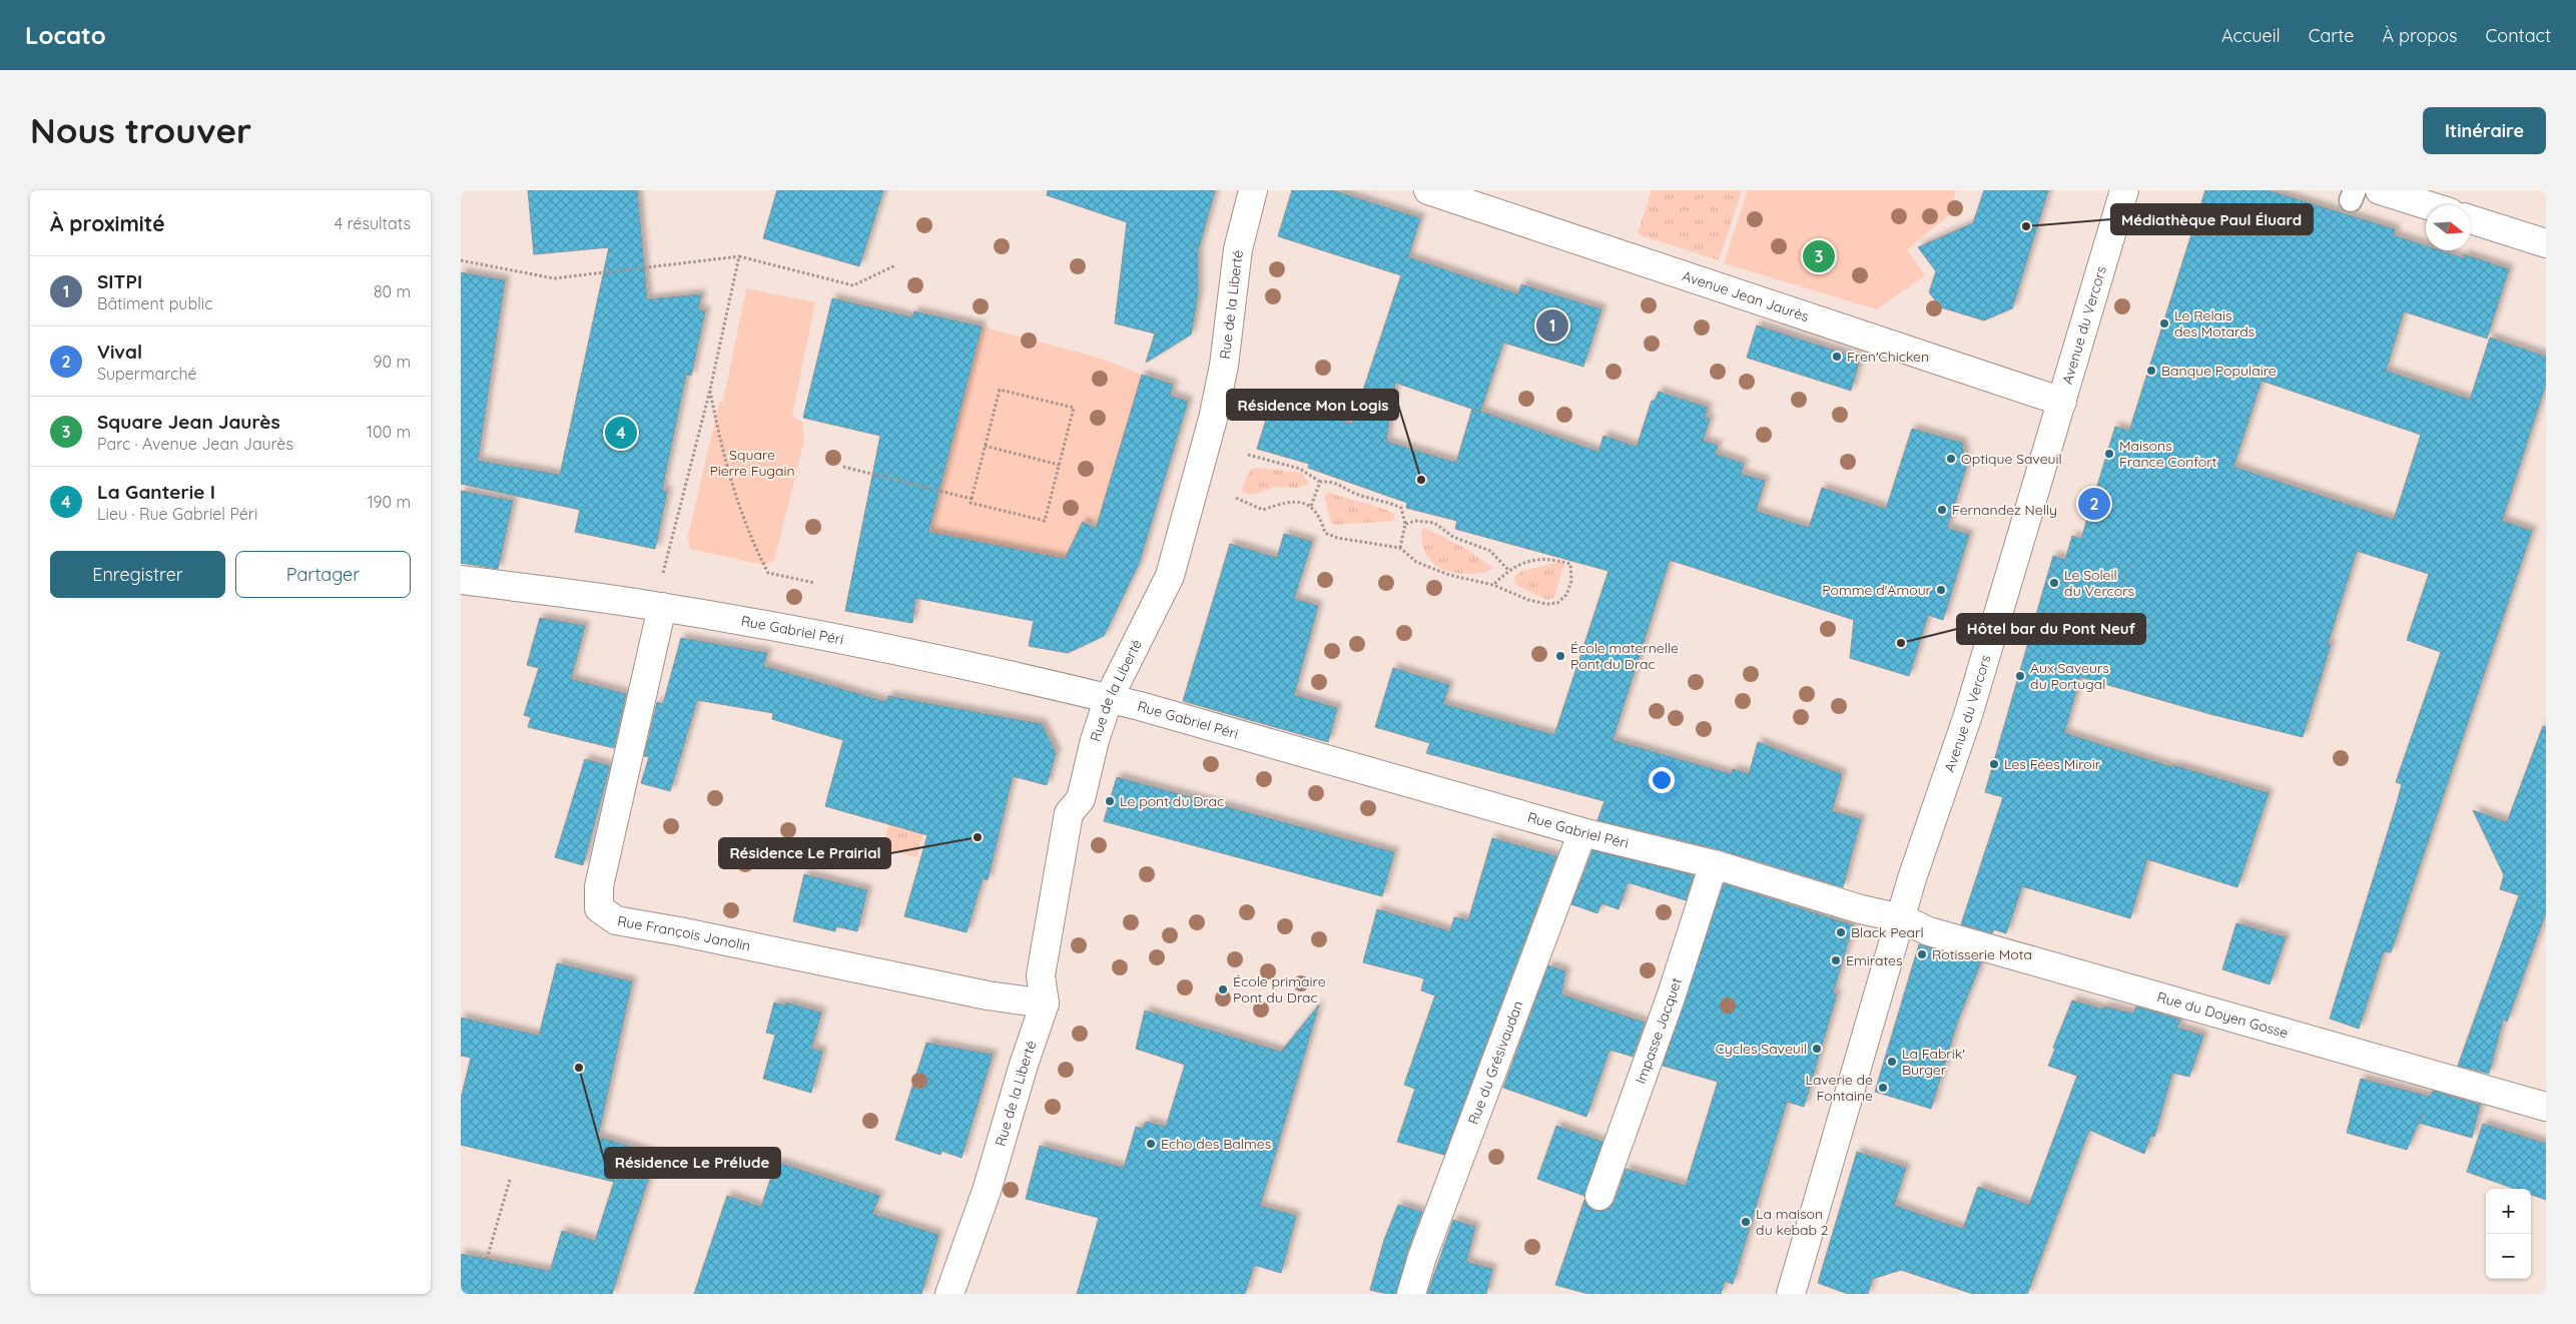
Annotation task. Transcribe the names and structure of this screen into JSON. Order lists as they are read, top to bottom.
{
  "streets": {
    "street": [
      "Avenue Jean Jaurès",
      "Rue de la Liberté",
      "Avenue du Vercors",
      "Rue Gabriel Péri",
      "Rue François Janolin",
      "Rue du Doyen Gosse",
      "Impasse Jacquet",
      "Rue du Grésivaudan"
    ]
  },
  "crossings": [
    ["Avenue Jean Jaurès", "Avenue du Vercors"],
    ["Rue de la Liberté", "Rue Gabriel Péri"],
    ["Rue de la Liberté", "Rue François Janolin"],
    ["Avenue du Vercors", "Rue Gabriel Péri"],
    ["Avenue du Vercors", "Rue du Doyen Gosse"],
    ["Rue Gabriel Péri", "Rue François Janolin"],
    ["Rue Gabriel Péri", "Rue du Doyen Gosse"],
    ["Rue Gabriel Péri", "Impasse Jacquet"],
    ["Rue Gabriel Péri", "Rue du Grésivaudan"]
  ],
  "parks": ["Square Pierre Fugain"],
  "places": [
    "Médiathèque Paul Éluard",
    "Le Relais des Motards",
    "Fren'Chicken",
    "Banque Populaire",
    "Maisons France Confort",
    "Optique Saveuil",
    "Résidence Mon Logis",
    "Fernandez Nelly",
    "Le Soleil du Vercors",
    "Pomme d'Amour",
    "Hôtel bar du Pont Neuf",
    "École maternelle Pont du Drac",
    "Aux Saveurs du Portugal",
    "Les Fées Miroir",
    "Le pont du Drac",
    "Résidence Le Prairial",
    "Black Pearl",
    "Rotisserie Mota",
    "Emirates",
    "École primaire Pont du Drac",
    "Cycles Saveuil",
    "La Fabrik' Burger",
    "Résidence Le Prélude",
    "Laverie de Fontaine",
    "Echo des Balmes",
    "La maison du kebab 2"
  ],
  "north": "right",
  "page": {
    "header": "Locato",
    "nav": [
      "Accueil",
      "Carte",
      "À propos",
      "Contact"
    ],
    "buttons": [
      "Itinéraire",
      ["Enregistrer", "Partager"]
    ],
    "title": "Nous trouver",
    "heading": ["À proximité", "4 résultats"],
    "pins": [
      "3",
      "1",
      "4",
      "2"
    ],
    "list": [
      {
        "mark": "1",
        "name": "SITPI",
        "note": "Bâtiment public",
        "value": "80 m"
      },
      {
        "mark": "2",
        "name": "Vival",
        "note": "Supermarché",
        "value": "90 m"
      },
      {
        "mark": "3",
        "name": "Square Jean Jaurès",
        "note": "Parc · Avenue Jean Jaurès",
        "value": "100 m"
      },
      {
        "mark": "4",
        "name": "La Ganterie I",
        "note": "Lieu · Rue Gabriel Péri",
        "value": "190 m"
      }
    ],
    "map_buttons": ["+", "−"]
  }
}
